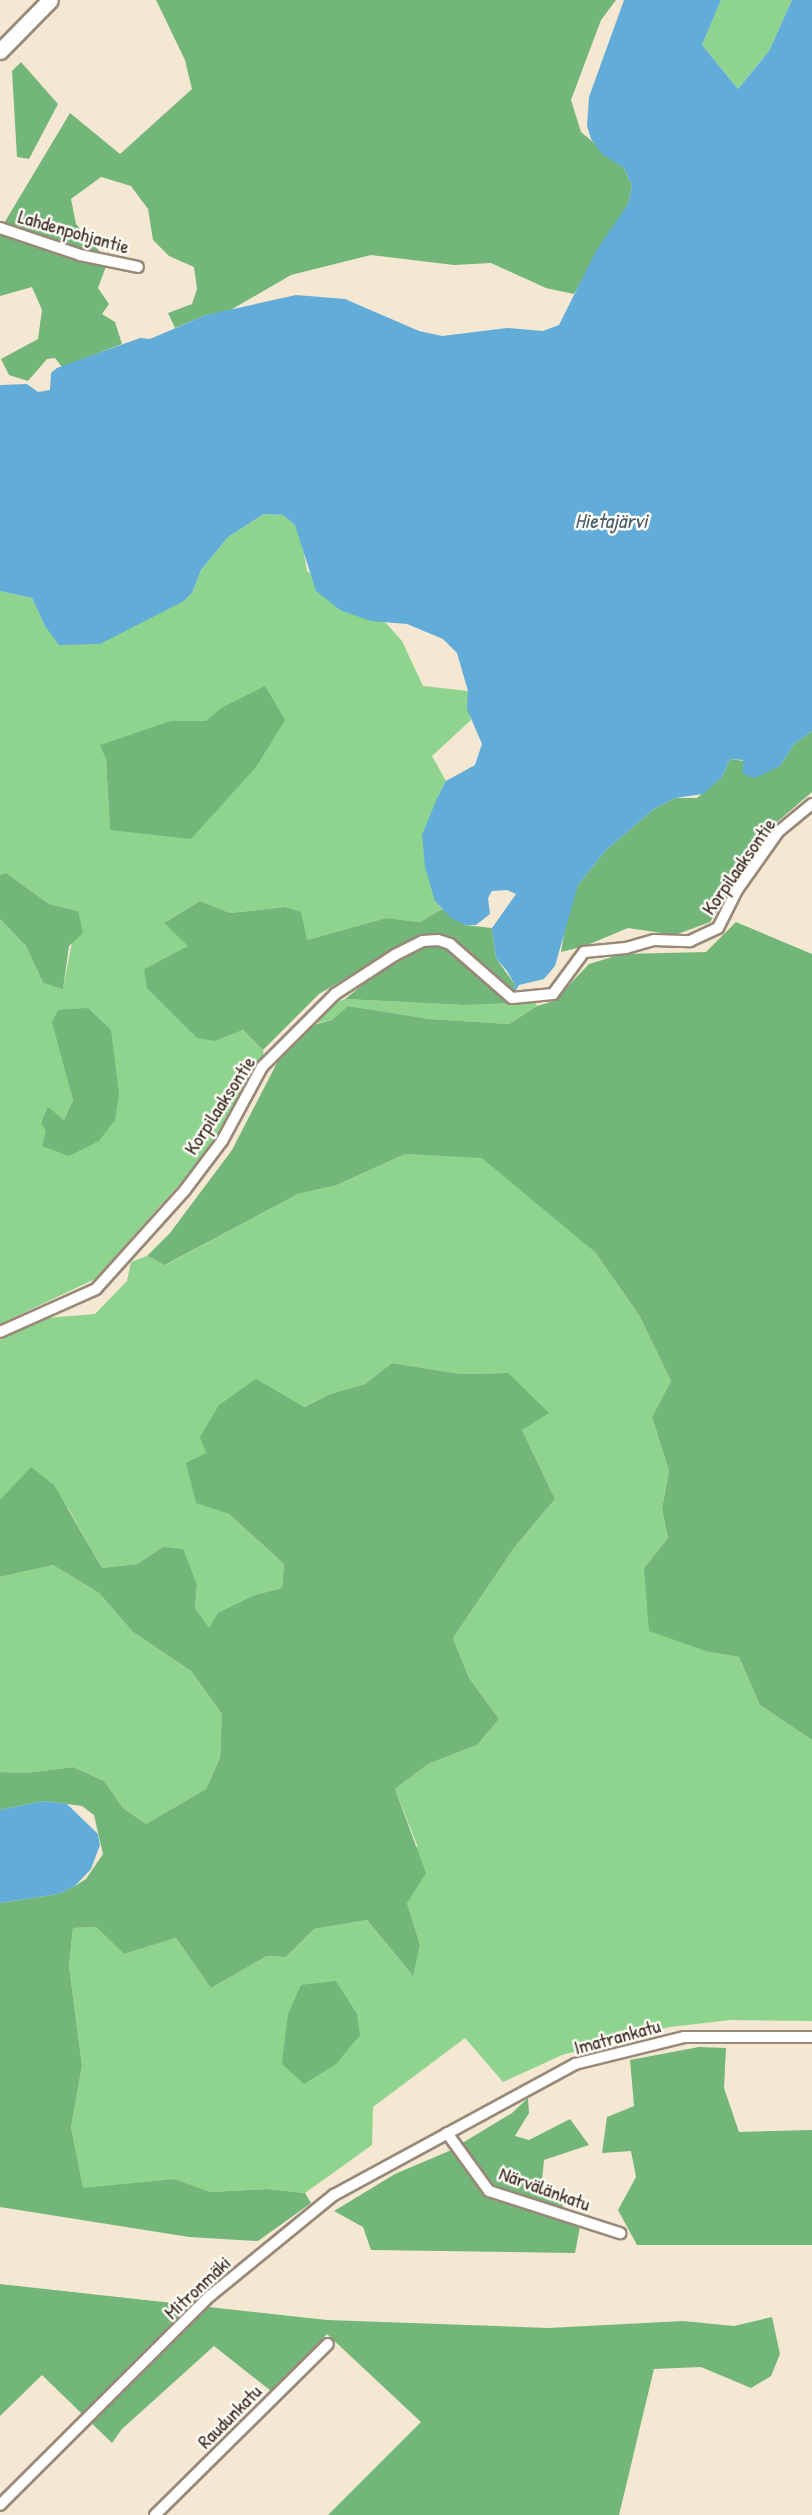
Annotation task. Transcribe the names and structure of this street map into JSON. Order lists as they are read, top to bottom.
{
  "streets": {
    "street": [
      "Lahdenpohjantie",
      "Korpilaaksontie",
      "Imatrankatu",
      "Närvälänkatu",
      "Mitronmäki",
      "Raudunkatu"
    ]
  },
  "crossings": [
    ["Imatrankatu", "Närvälänkatu"],
    ["Imatrankatu", "Mitronmäki"],
    ["Närvälänkatu", "Mitronmäki"]
  ],
  "water": ["Hietajärvi"]
}
